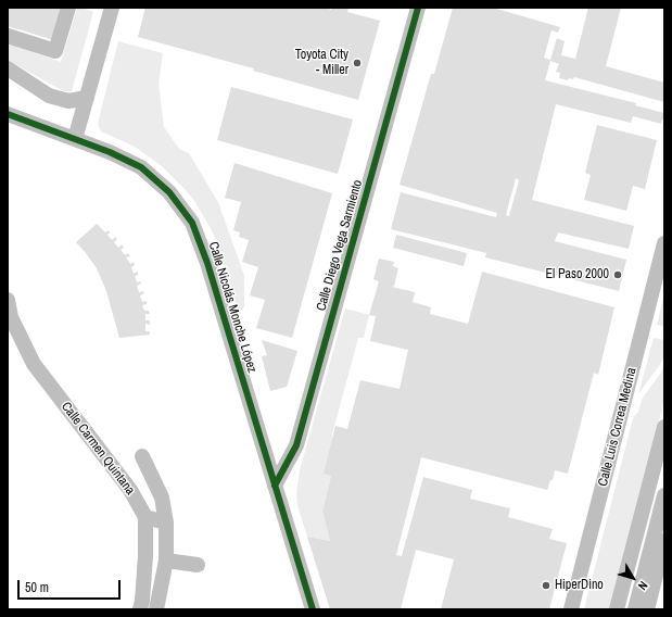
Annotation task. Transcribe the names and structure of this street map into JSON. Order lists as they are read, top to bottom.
{
  "streets": {
    "street": [
      "Calle Diego Vega Sarmiento",
      "Calle Nicolás Monche López",
      "Calle Luis Correa Medina",
      "Calle Carmen Quintana"
    ]
  },
  "crossings": [
    ["Calle Diego Vega Sarmiento", "Calle Nicolás Monche López"]
  ],
  "places": ["Toyota City - Miller", "El Paso 2000", "HiperDino"],
  "scale_bar": "50 m",
  "north": "bottom right"
}
